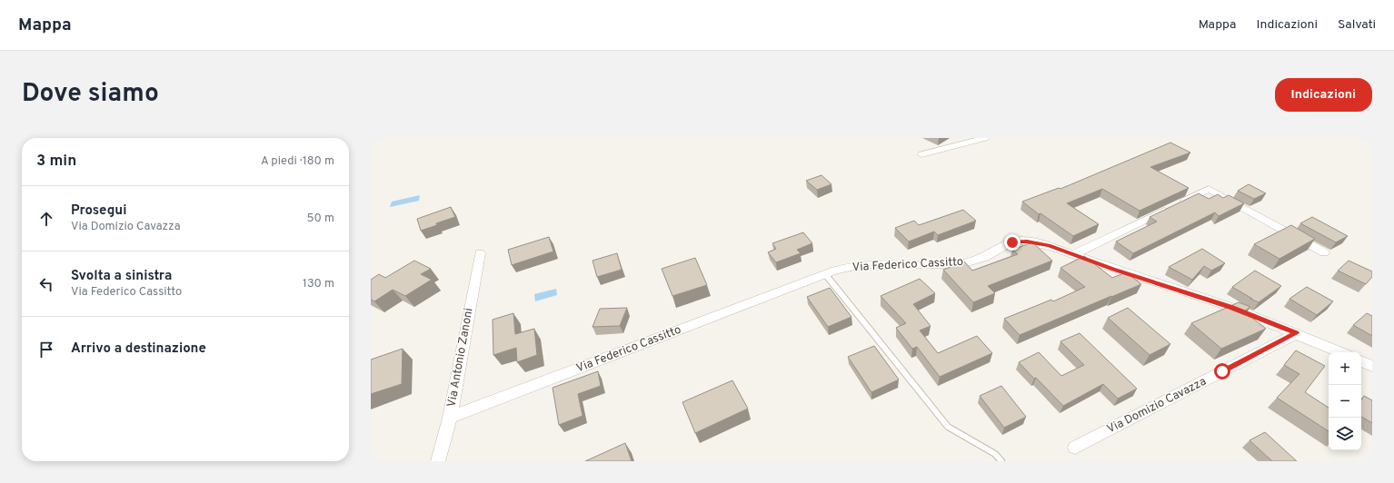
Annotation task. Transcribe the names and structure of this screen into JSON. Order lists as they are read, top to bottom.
{
  "streets": {
    "street": ["Via Federico Cassitto", "Via Antonio Zanoni", "Via Domizio Cavazza"]
  },
  "crossings": [
    ["Via Federico Cassitto", "Via Antonio Zanoni"],
    ["Via Federico Cassitto", "Via Domizio Cavazza"]
  ],
  "page": {
    "header": "Mappa",
    "nav": ["Mappa", "Indicazioni", "Salvati"],
    "title": "Dove siamo",
    "buttons": "Indicazioni",
    "heading": ["3 min", "A piedi · 180 m"],
    "list": [
      ["Prosegui", "Via Domizio Cavazza", "50 m"],
      ["Svolta a sinistra", "Via Federico Cassitto", "130 m"],
      "Arrivo a destinazione"
    ],
    "map_buttons": ["+", "−"]
  }
}
